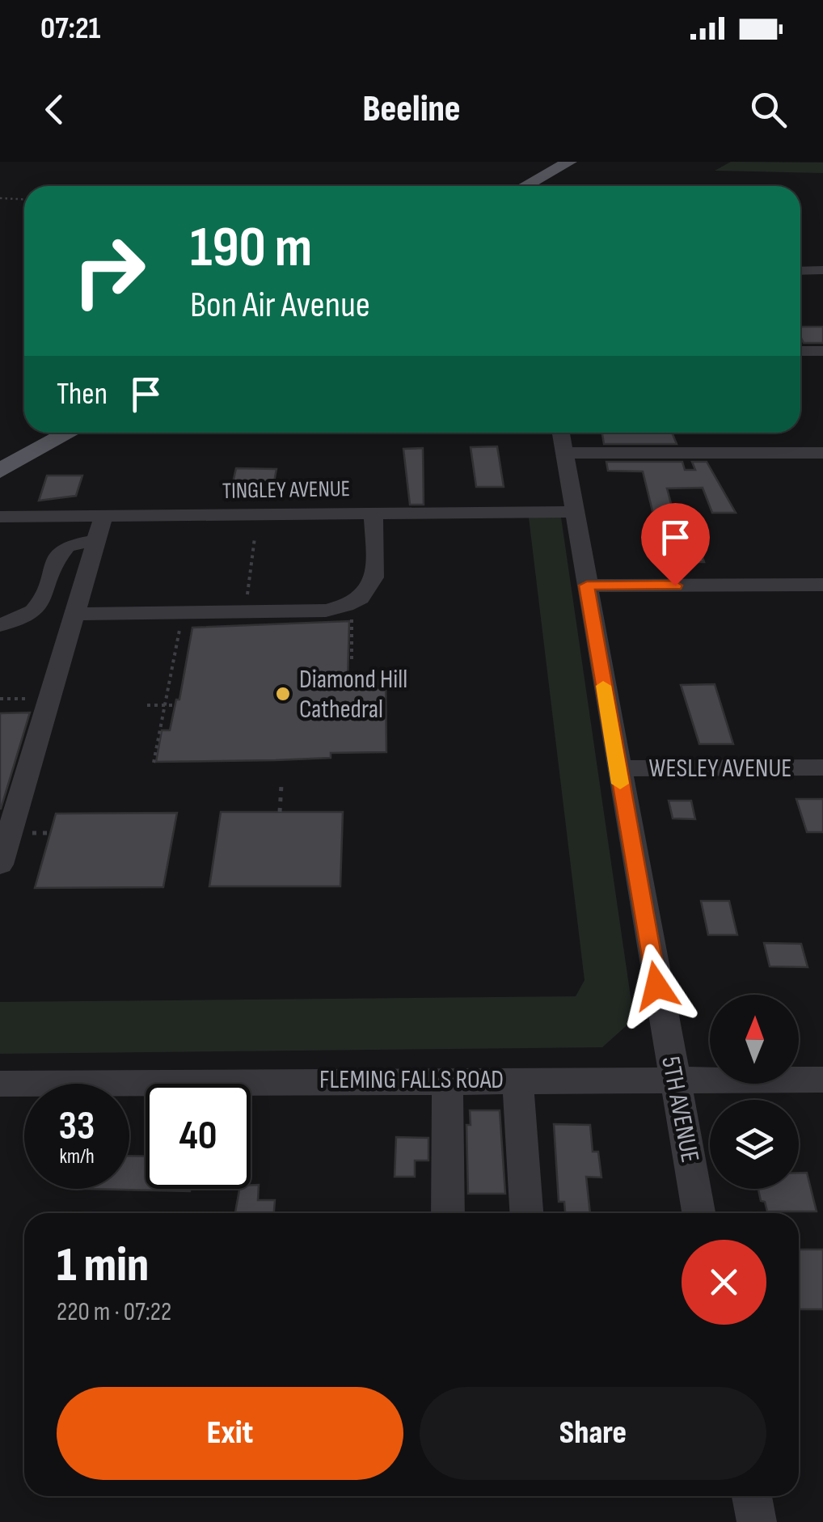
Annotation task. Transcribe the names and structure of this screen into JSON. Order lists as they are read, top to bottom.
{
  "streets": {
    "street": [
      "TINGLEY AVENUE",
      "WESLEY AVENUE",
      "FLEMING FALLS ROAD",
      "5TH AVENUE"
    ]
  },
  "crossings": [
    ["TINGLEY AVENUE", "5TH AVENUE"],
    ["WESLEY AVENUE", "5TH AVENUE"],
    ["FLEMING FALLS ROAD", "5TH AVENUE"]
  ],
  "places": ["Diamond Hill Cathedral"],
  "north": "top",
  "page": {
    "status": "07:21",
    "header": "Beeline",
    "turn": ["190 m", "Bon Air Avenue"],
    "then": "Then",
    "speed": "33 km/h",
    "limit": "40",
    "heading": ["1 min", "220 m · 07:22"],
    "buttons": ["Exit", "Share"]
  }
}
